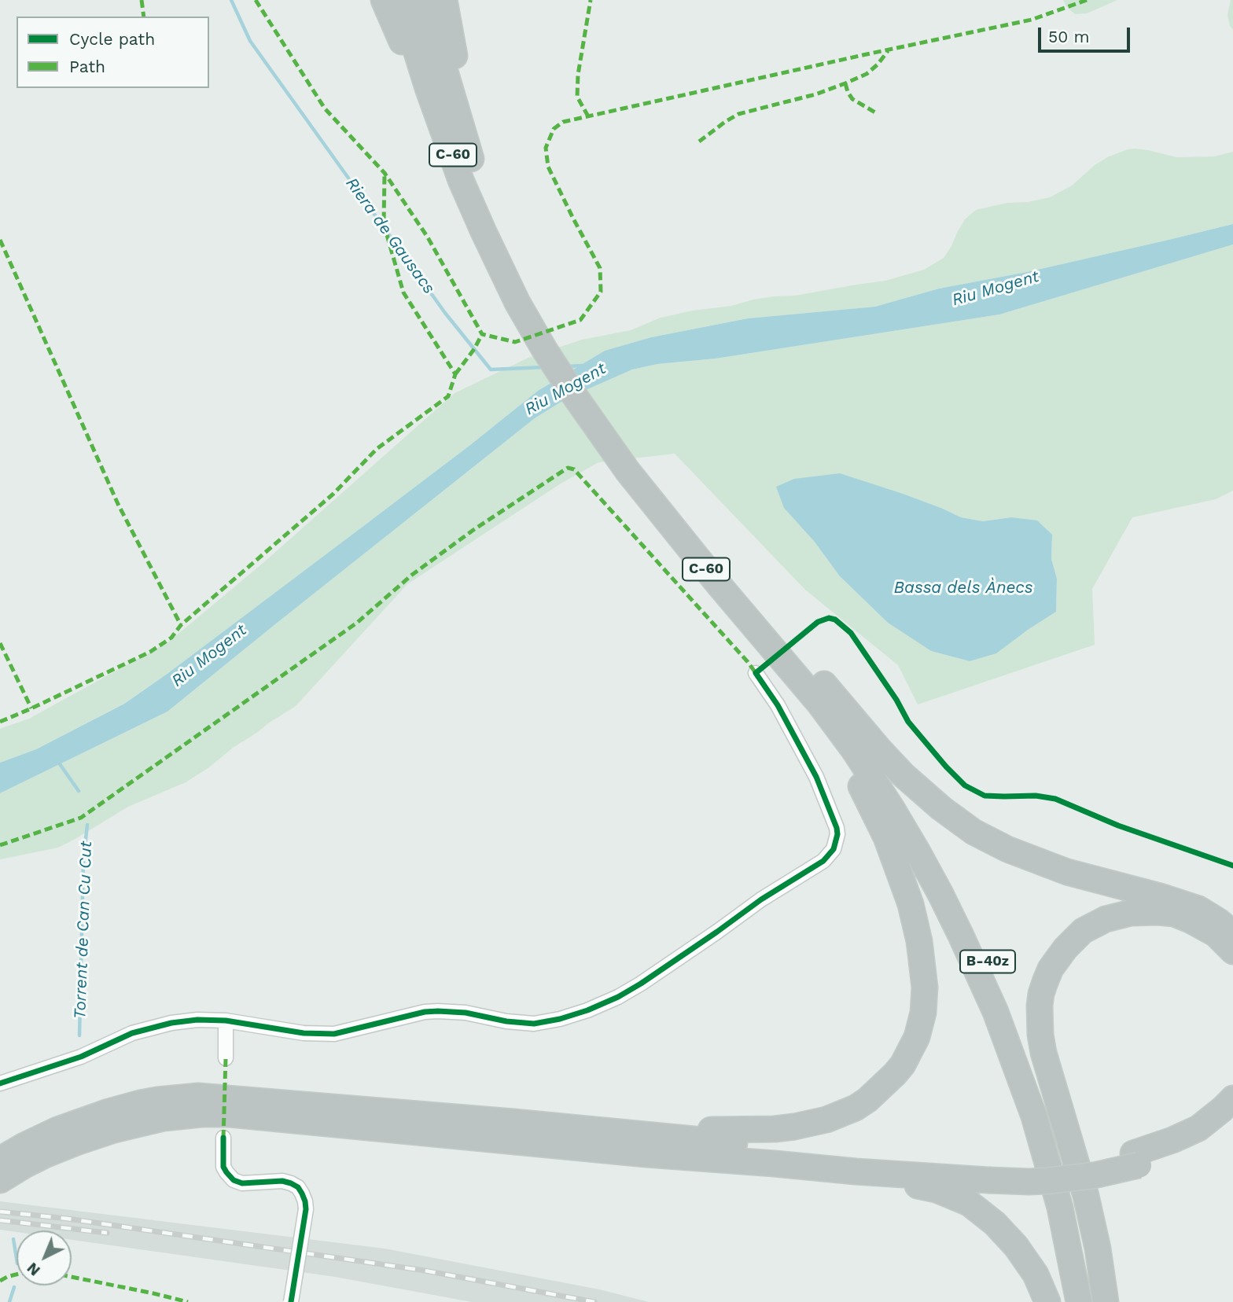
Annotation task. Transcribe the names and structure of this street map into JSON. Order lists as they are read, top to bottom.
{
  "streets": {
    "highway": ["C-60", "B-40z"]
  },
  "crossings": [
    ["C-60", "B-40z"]
  ],
  "water": [
    "Riera de Gausacs",
    "Riu Mogent",
    "Bassa dels Ànecs",
    "Torrent de Can Cu Cut"
  ],
  "legend": ["Cycle path", "Path"],
  "scale_bar": "50 m",
  "north": "bottom left"
}
